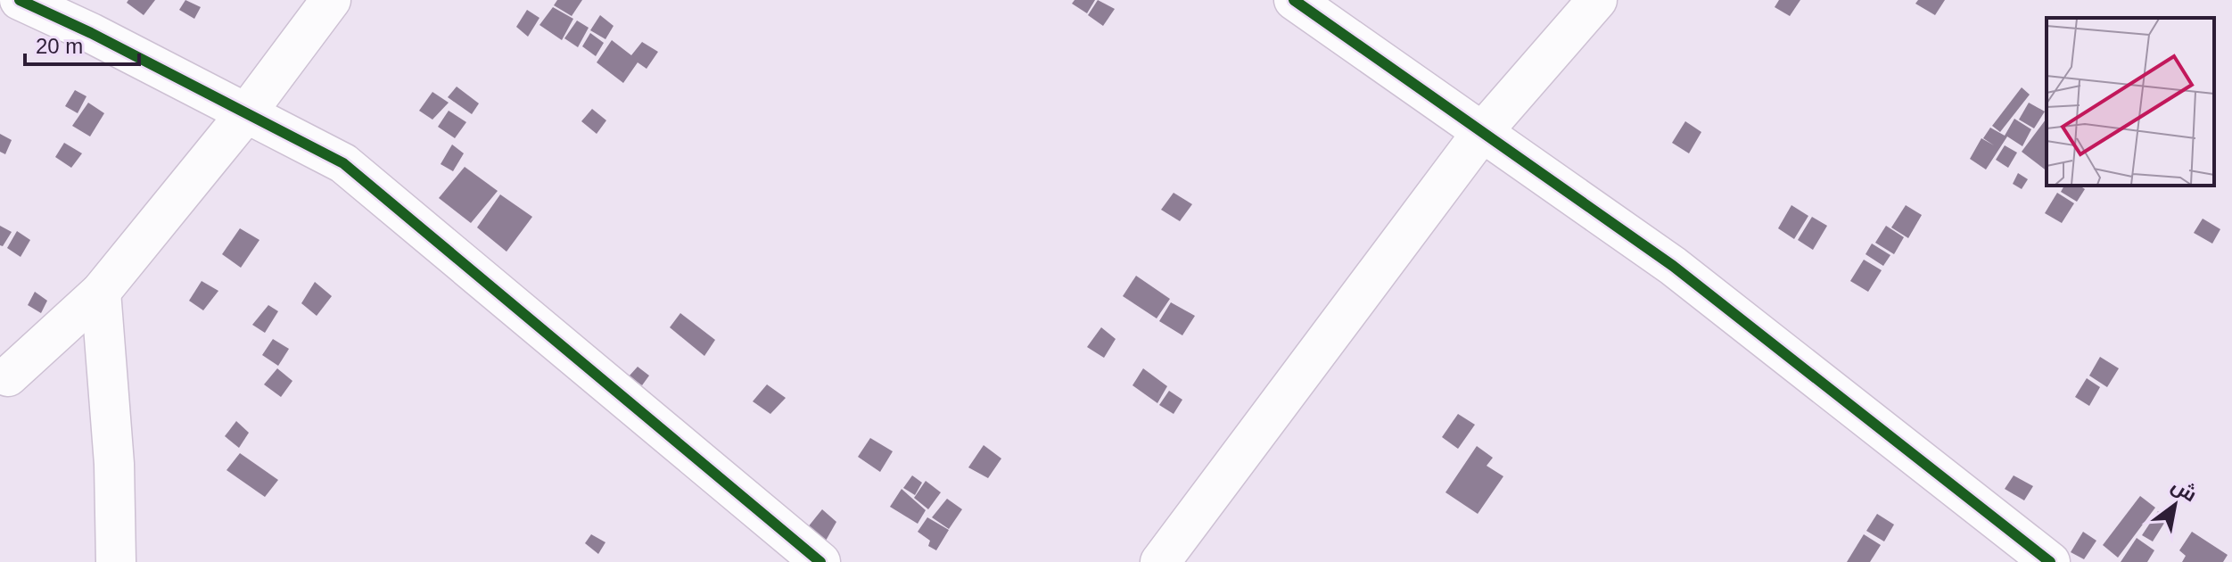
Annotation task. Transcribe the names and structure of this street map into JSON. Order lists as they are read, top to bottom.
{
  "scale_bar": "20 m",
  "north": "top right"
}
